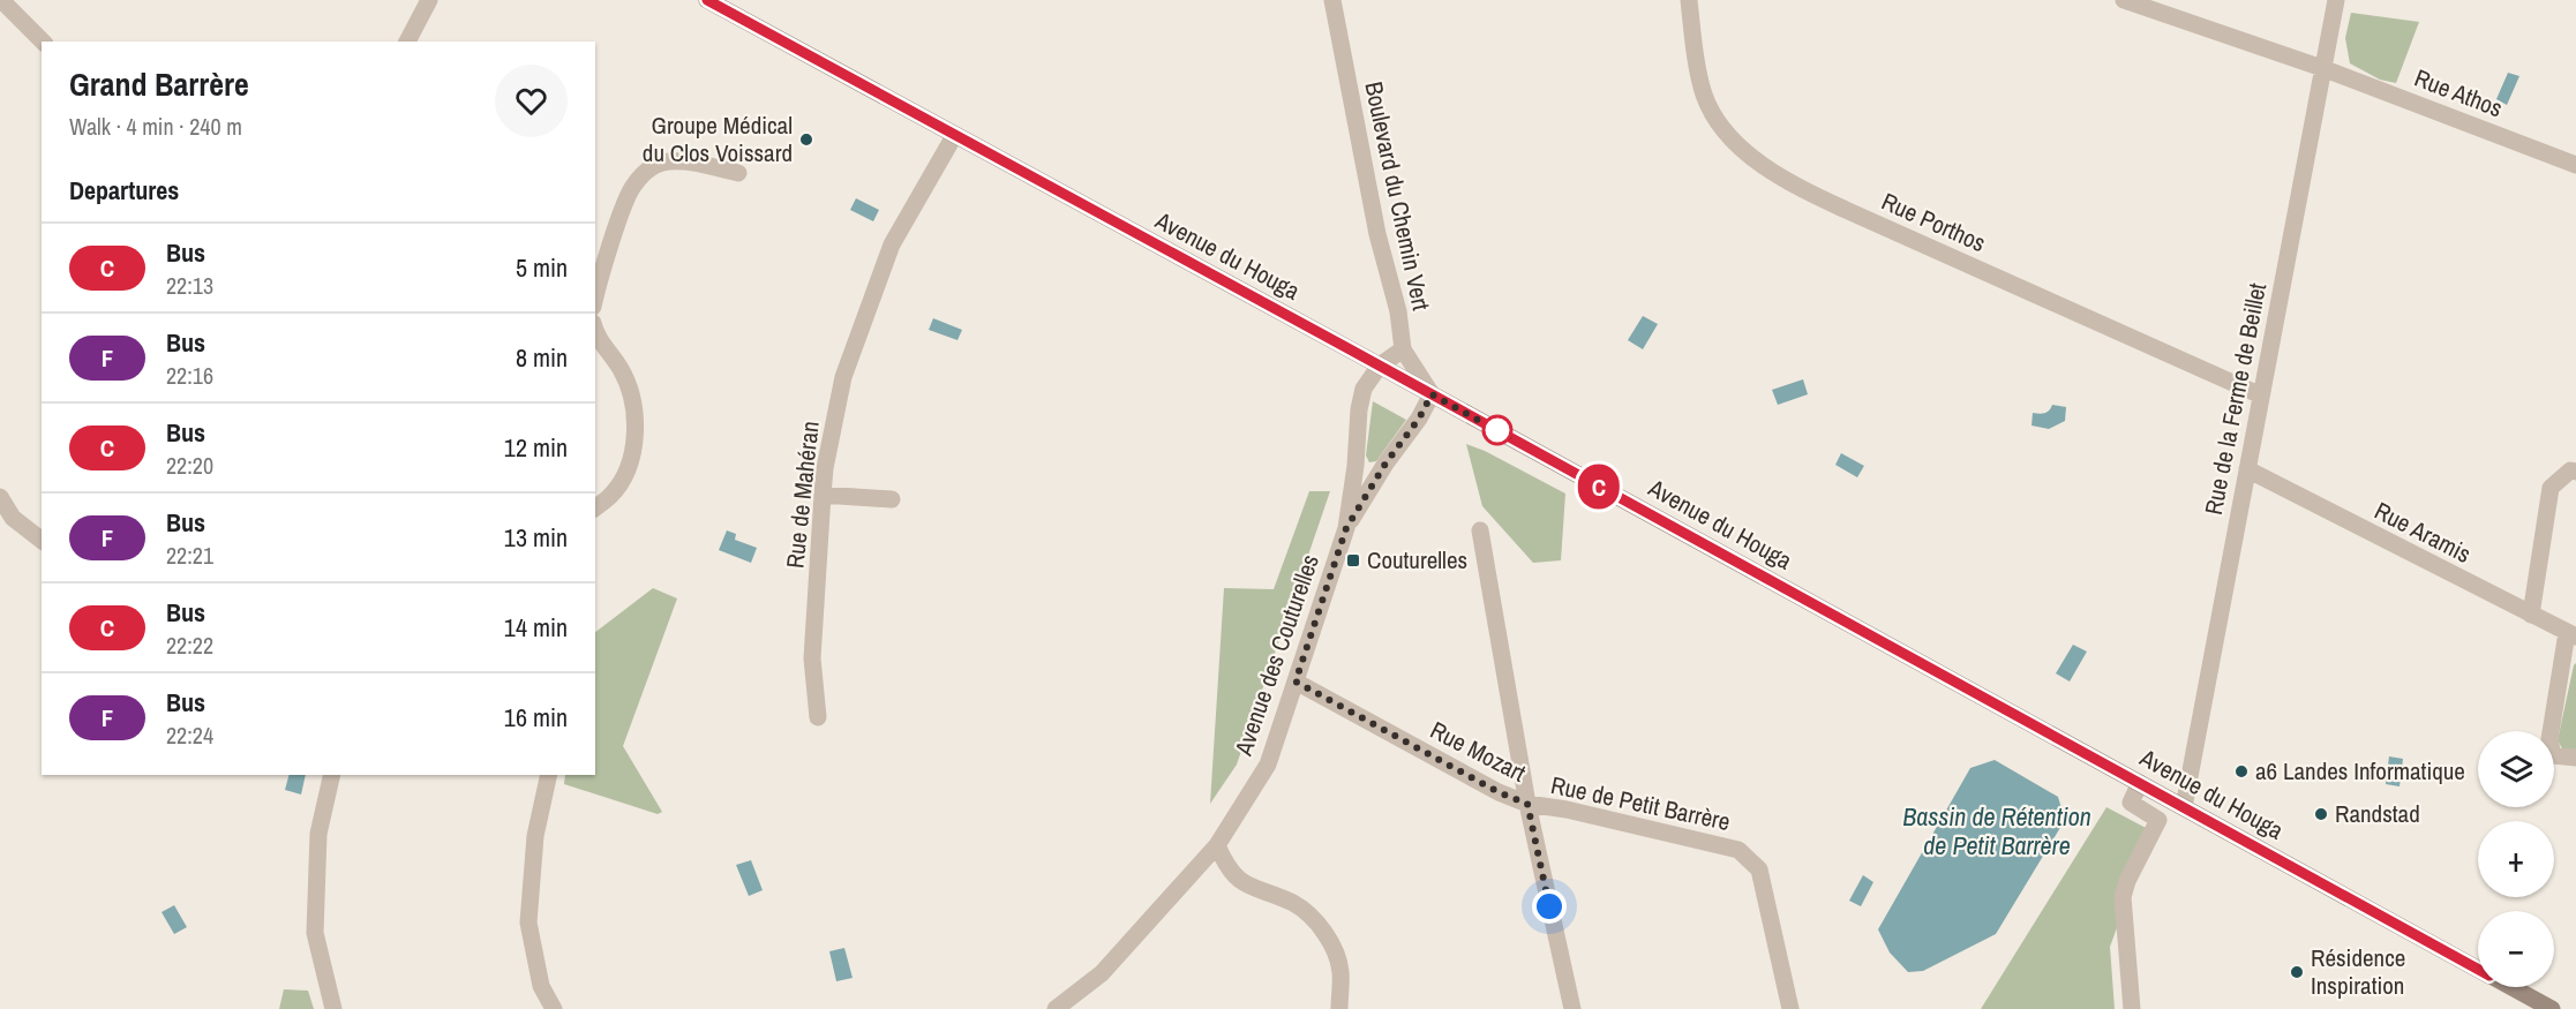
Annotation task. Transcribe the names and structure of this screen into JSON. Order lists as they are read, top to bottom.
{
  "streets": {
    "main road": ["Avenue du Houga"],
    "street": [
      "Rue Athos",
      "Boulevard du Chemin Vert",
      "Rue Porthos",
      "Rue de la Ferme de Beillet",
      "Rue de Mahéran",
      "Rue Aramis",
      "Avenue des Couturelles",
      "Rue Mozart",
      "Rue de Petit Barrère"
    ]
  },
  "crossings": [
    ["Rue Athos", "Rue de la Ferme de Beillet"],
    ["Boulevard du Chemin Vert", "Avenue du Houga"],
    ["Boulevard du Chemin Vert", "Avenue des Couturelles"],
    ["Rue Porthos", "Rue de la Ferme de Beillet"],
    ["Avenue du Houga", "Rue de la Ferme de Beillet"],
    ["Avenue du Houga", "Rue de Mahéran"],
    ["Avenue du Houga", "Avenue des Couturelles"],
    ["Rue de la Ferme de Beillet", "Rue Aramis"],
    ["Avenue des Couturelles", "Rue Mozart"],
    ["Rue Mozart", "Rue de Petit Barrère"]
  ],
  "water": ["Bassin de Rétention de Petit Barrère"],
  "places": {
    "other": [
      "Groupe Médical du Clos Voissard",
      "a6 Landes Informatique",
      "Randstad",
      "Résidence Inspiration"
    ],
    "transit": ["Couturelles"]
  },
  "lines": ["bus line C"],
  "page": {
    "on_map": "C",
    "heading": [
      ["Grand Barrère", "Walk · 4 min · 240 m"],
      "Departures"
    ],
    "list": [
      {
        "mark": "C",
        "name": "Bus",
        "note": "22:13",
        "value": "5 min"
      },
      {
        "mark": "F",
        "name": "Bus",
        "note": "22:16",
        "value": "8 min"
      },
      {
        "mark": "C",
        "name": "Bus",
        "note": "22:20",
        "value": "12 min"
      },
      {
        "mark": "F",
        "name": "Bus",
        "note": "22:21",
        "value": "13 min"
      },
      {
        "mark": "C",
        "name": "Bus",
        "note": "22:22",
        "value": "14 min"
      },
      {
        "mark": "F",
        "name": "Bus",
        "note": "22:24",
        "value": "16 min"
      }
    ],
    "map_buttons": ["+", "−"]
  }
}
